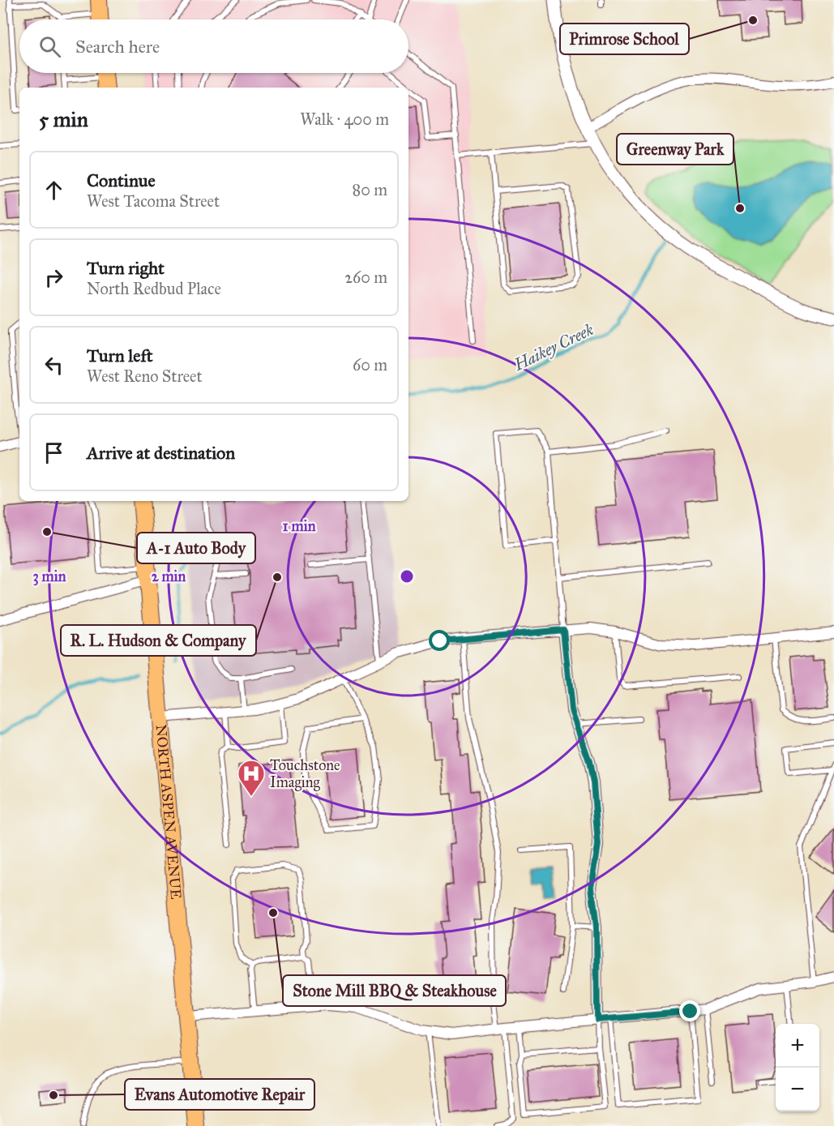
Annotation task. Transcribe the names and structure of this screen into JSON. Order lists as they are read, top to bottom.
{
  "streets": {
    "main road": ["NORTH ASPEN AVENUE"]
  },
  "water": ["Haikey Creek"],
  "places": {
    "other": [
      "Primrose School",
      "Greenway Park",
      "A-1 Auto Body",
      "R. L. Hudson & Company",
      "Stone Mill BBQ & Steakhouse",
      "Evans Automotive Repair"
    ],
    "hospital": ["Touchstone Imaging"]
  },
  "page": {
    "search": "Search here",
    "heading": ["5 min", "Walk · 400 m"],
    "list": [
      ["Continue", "West Tacoma Street", "80 m"],
      ["Turn right", "North Redbud Place", "260 m"],
      ["Turn left", "West Reno Street", "60 m"],
      "Arrive at destination"
    ],
    "map_buttons": ["+", "−"]
  },
  "rings": ["1 min", "2 min", "3 min"]
}
